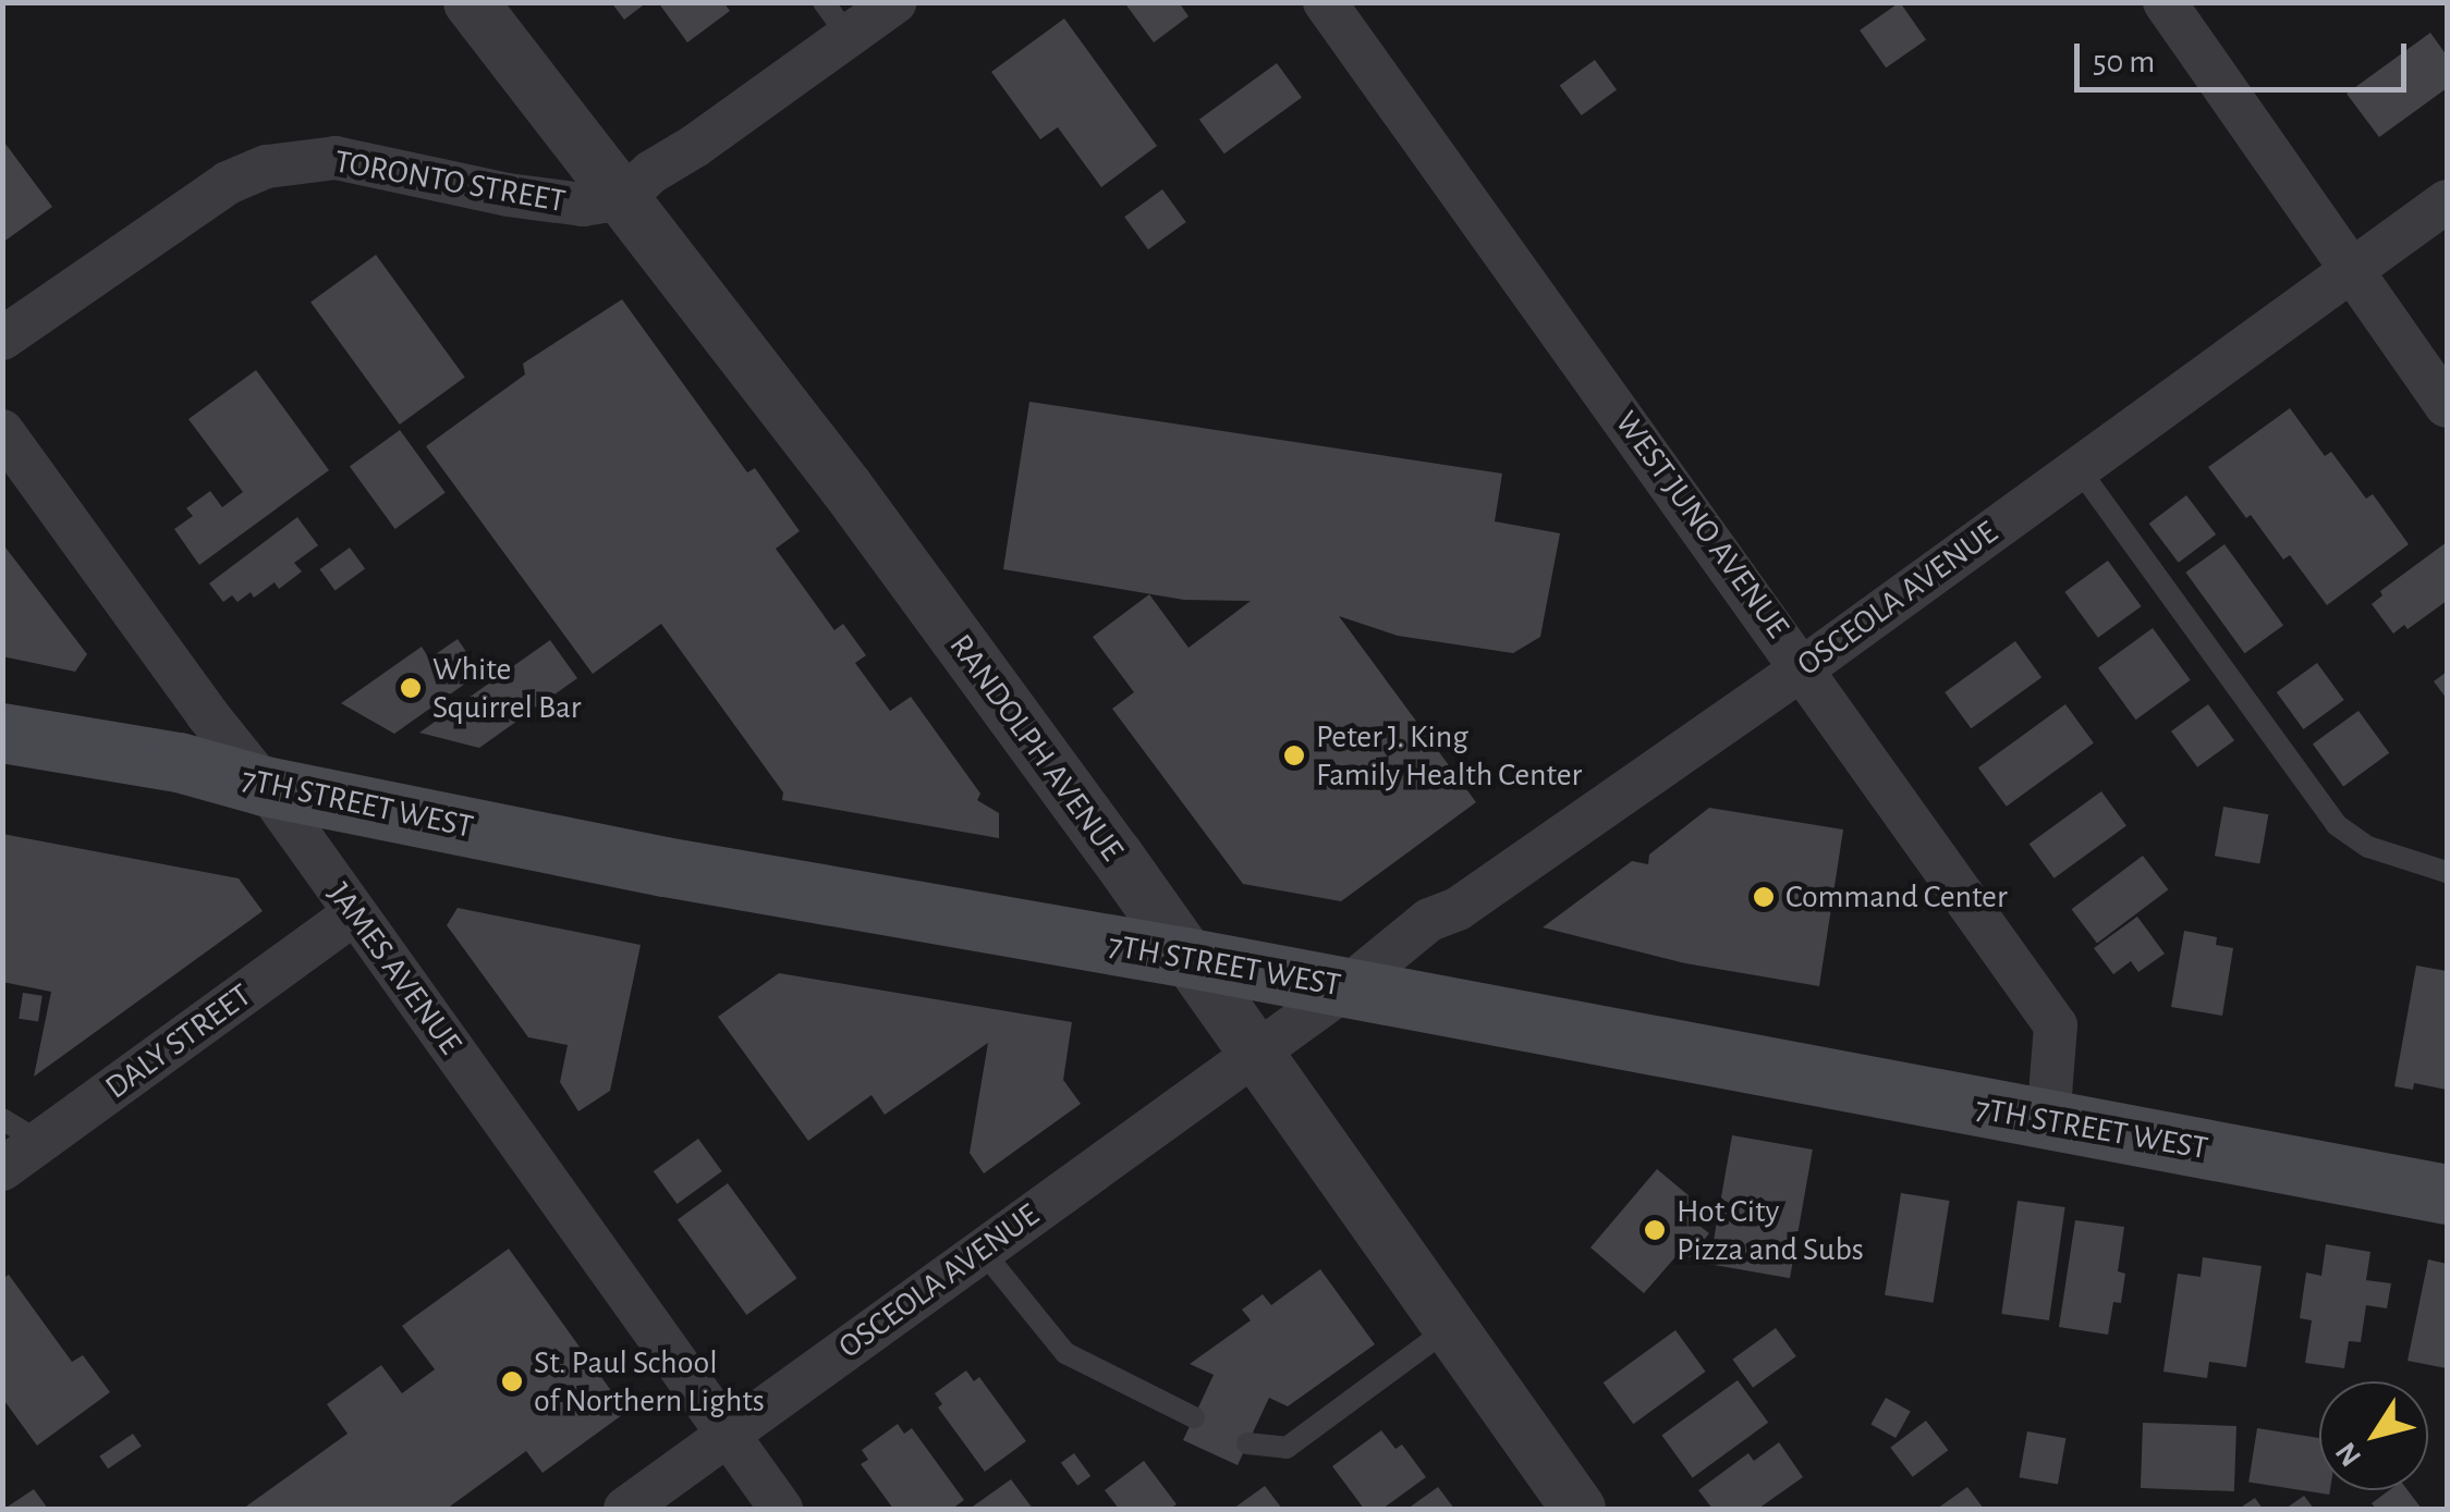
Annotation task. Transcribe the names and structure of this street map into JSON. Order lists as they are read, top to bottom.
{
  "streets": {
    "main road": ["7TH STREET WEST"],
    "street": [
      "TORONTO STREET",
      "WEST JUNO AVENUE",
      "OSCEOLA AVENUE",
      "RANDOLPH AVENUE",
      "JAMES AVENUE",
      "DALY STREET"
    ]
  },
  "crossings": [
    ["TORONTO STREET", "RANDOLPH AVENUE"],
    ["WEST JUNO AVENUE", "OSCEOLA AVENUE"],
    ["WEST JUNO AVENUE", "7TH STREET WEST"],
    ["OSCEOLA AVENUE", "RANDOLPH AVENUE"],
    ["OSCEOLA AVENUE", "7TH STREET WEST"],
    ["OSCEOLA AVENUE", "JAMES AVENUE"],
    ["RANDOLPH AVENUE", "7TH STREET WEST"],
    ["7TH STREET WEST", "JAMES AVENUE"],
    ["JAMES AVENUE", "DALY STREET"]
  ],
  "places": [
    "White Squirrel Bar",
    "Peter J. King Family Health Center",
    "Command Center",
    "Hot City Pizza and Subs",
    "St. Paul School of Northern Lights"
  ],
  "scale_bar": "50 m",
  "north": "bottom left"
}
